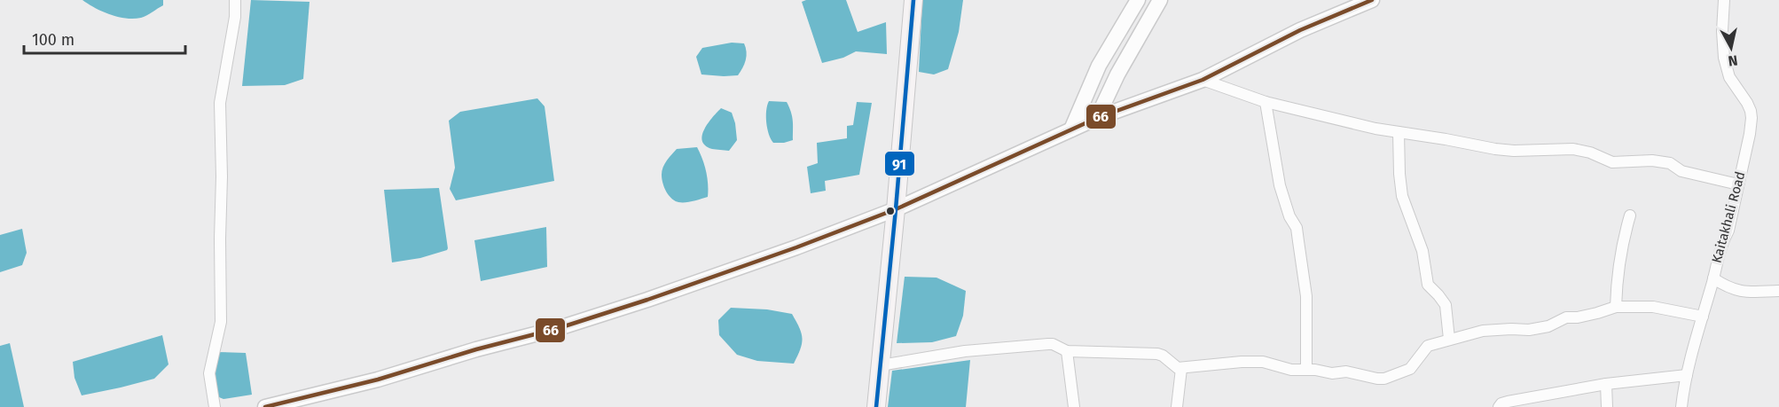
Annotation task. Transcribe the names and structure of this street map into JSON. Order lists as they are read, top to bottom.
{
  "streets": {
    "street": ["Kaitakhali Road"]
  },
  "lines": ["transit line 66", "transit line 91"],
  "scale_bar": "100 m",
  "north": "bottom"
}
